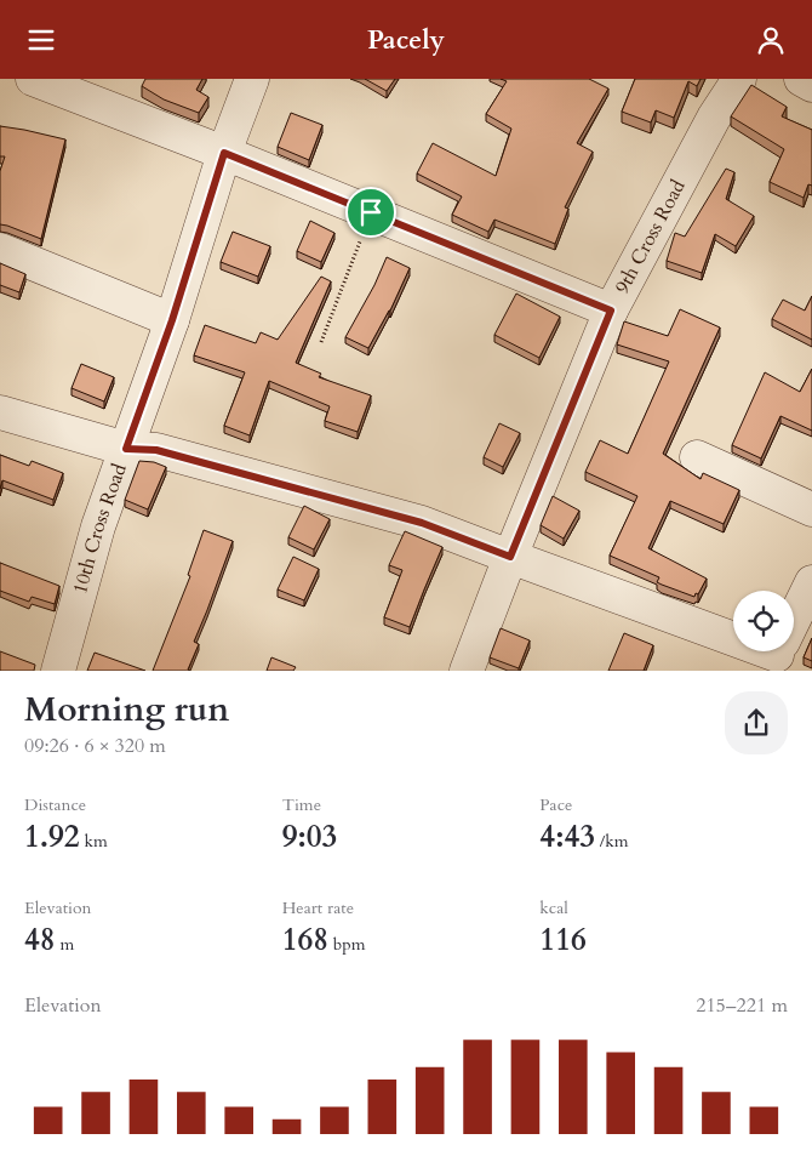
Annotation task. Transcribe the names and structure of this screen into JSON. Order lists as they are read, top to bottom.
{
  "streets": {
    "street": ["9th Cross Road", "10th Cross Road"]
  },
  "page": {
    "header": "Pacely",
    "heading": ["Morning run", "09:26 · 6 × 320 m"],
    "stats": [
      ["Distance", "1.92 km"],
      ["Time", "9:03"],
      ["Pace", "4:43 /km"],
      ["Elevation", "48 m"],
      ["Heart rate", "168 bpm"],
      ["kcal", "116"]
    ],
    "chart": ["Elevation", "215–221 m"]
  }
}
